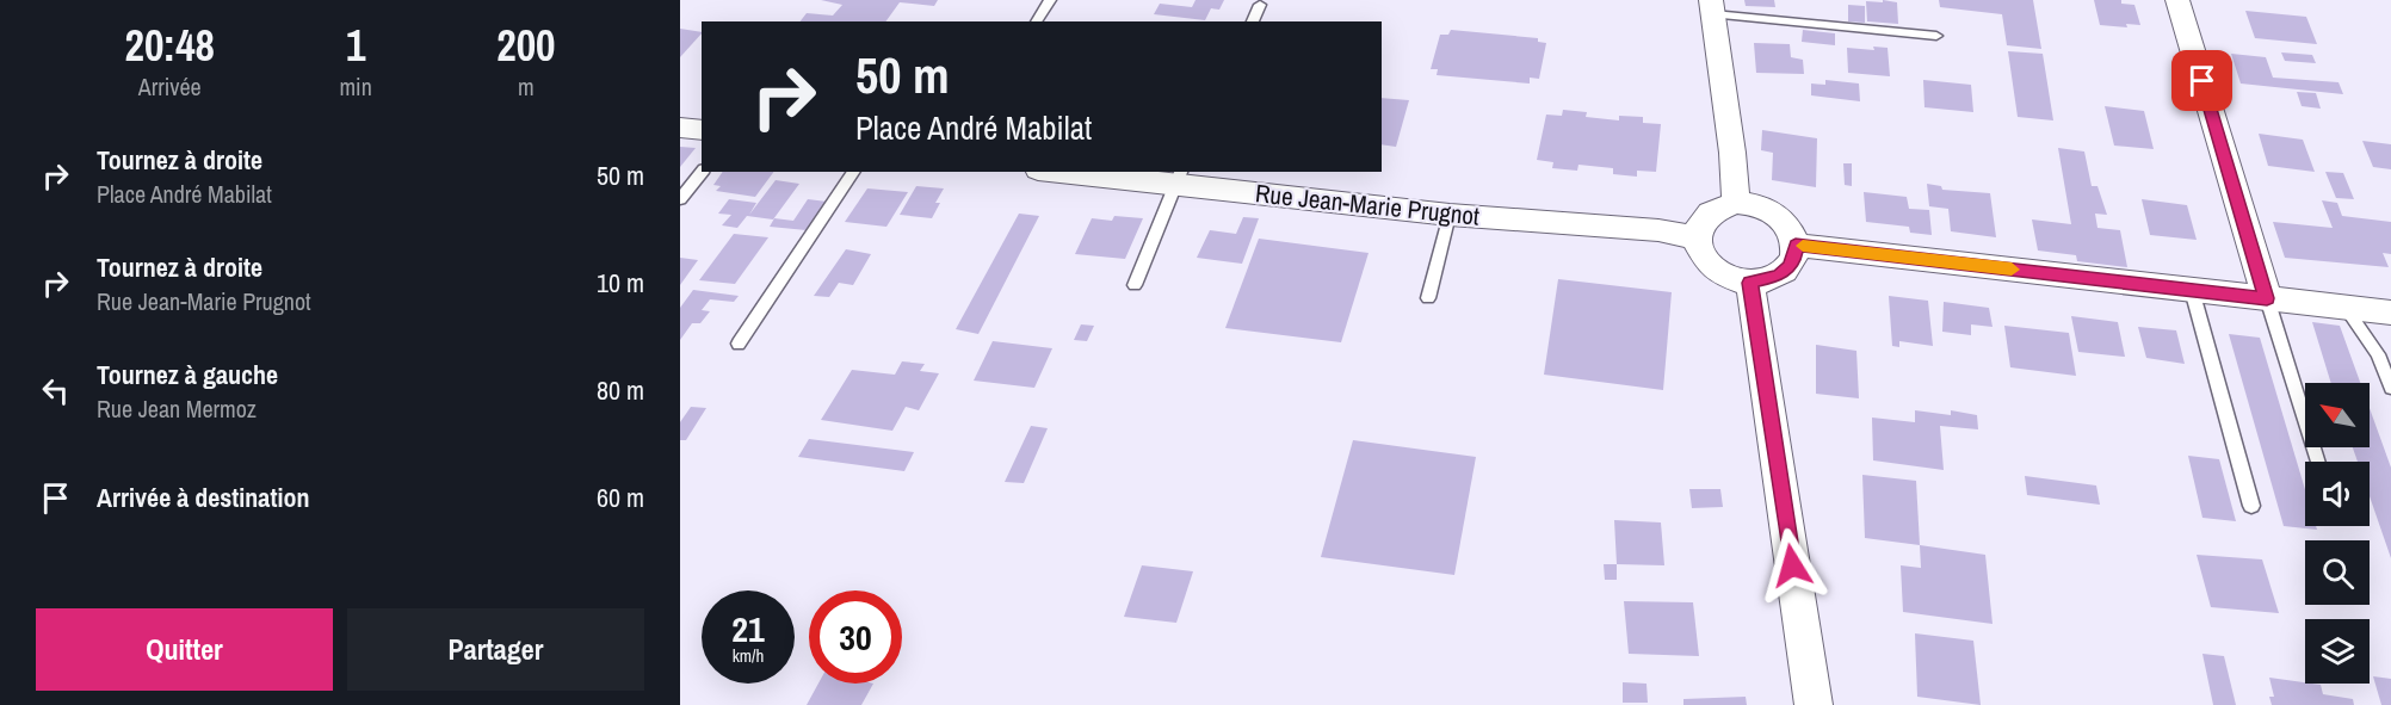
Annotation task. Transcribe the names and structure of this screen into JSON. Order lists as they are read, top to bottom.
{
  "streets": {
    "street": ["Rue Jean-Marie Prugnot"]
  },
  "north": "top left",
  "page": {
    "eta": [
      "20:48",
      "Arrivée",
      "1",
      "min",
      "200",
      "m"
    ],
    "turn": ["50 m", "Place André Mabilat"],
    "list": [
      {
        "name": "Tournez à droite",
        "note": "Place André Mabilat",
        "value": "50 m"
      },
      {
        "name": "Tournez à droite",
        "note": "Rue Jean-Marie Prugnot",
        "value": "10 m"
      },
      {
        "name": "Tournez à gauche",
        "note": "Rue Jean Mermoz",
        "value": "80 m"
      },
      {
        "name": "Arrivée à destination",
        "value": "60 m"
      }
    ],
    "speed": "21 km/h",
    "limit": "30",
    "buttons": ["Quitter", "Partager"]
  }
}
